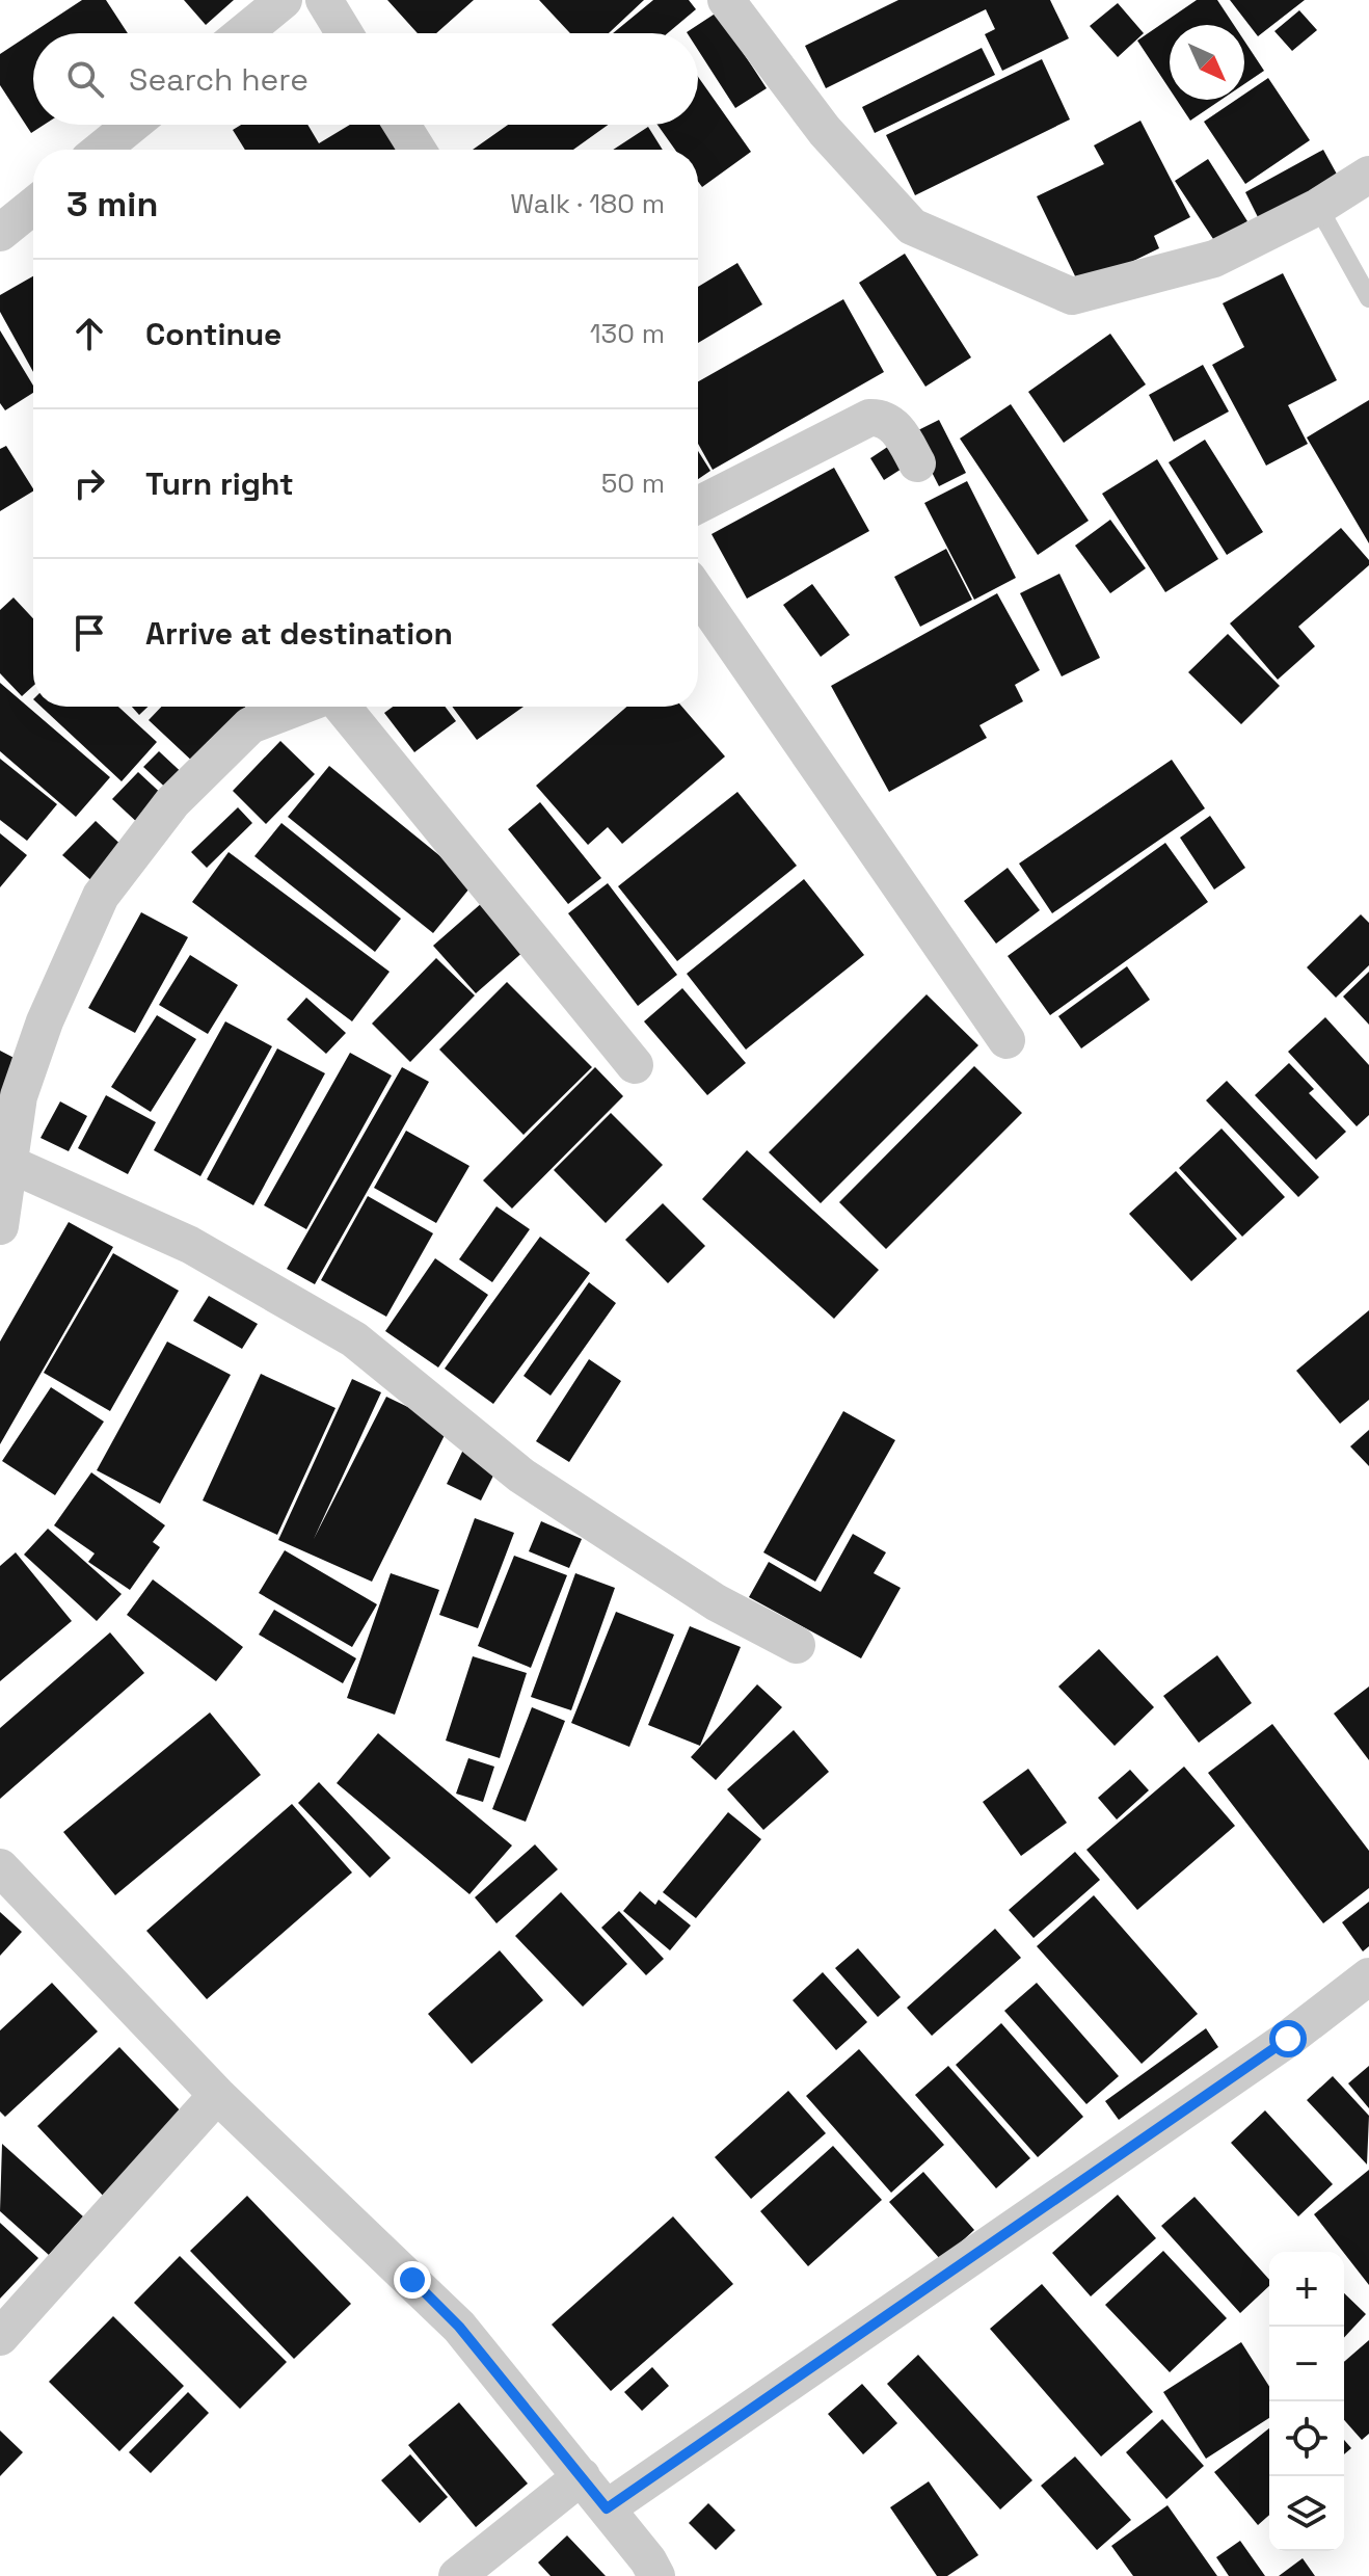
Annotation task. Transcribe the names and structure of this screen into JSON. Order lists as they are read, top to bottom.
{
  "north": "bottom right",
  "page": {
    "search": "Search here",
    "heading": ["3 min", "Walk · 180 m"],
    "list": [
      ["Continue", "130 m"],
      ["Turn right", "50 m"],
      "Arrive at destination"
    ],
    "map_buttons": ["+", "−"]
  }
}
